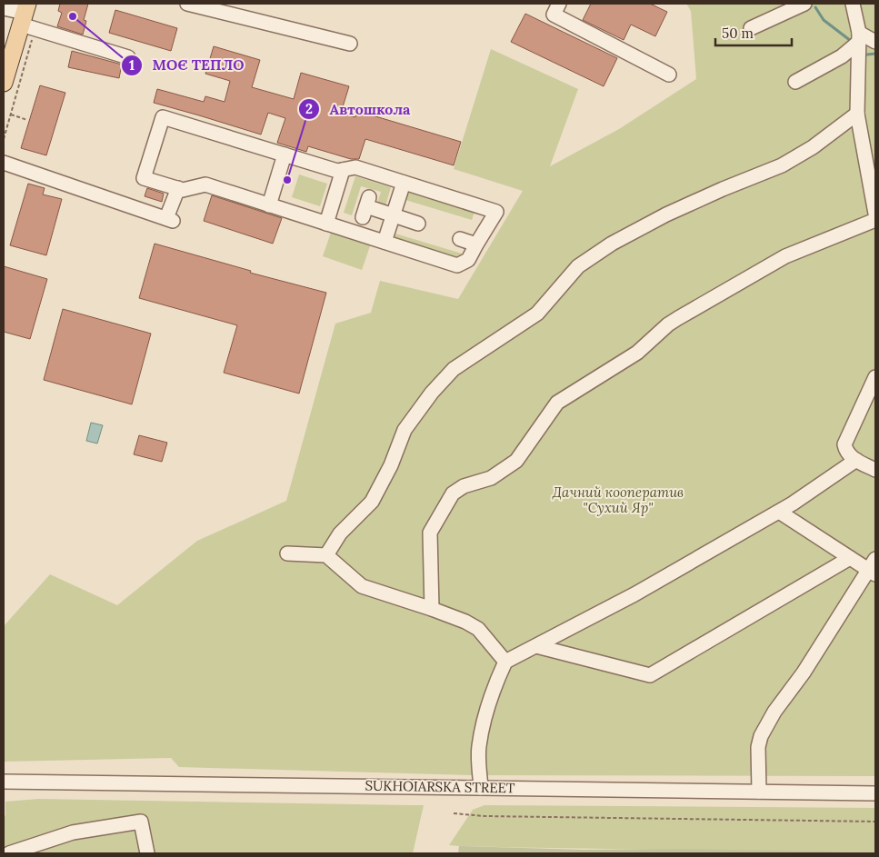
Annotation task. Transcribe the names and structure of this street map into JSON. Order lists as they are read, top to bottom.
{
  "streets": {
    "street": ["SUKHOIARSKA STREET"]
  },
  "parks": ["Дачний кооператив \"Сухий Яр\""],
  "places": ["МОЄ ТЕПЛО", "Автошкола"],
  "scale_bar": "50 m"
}
